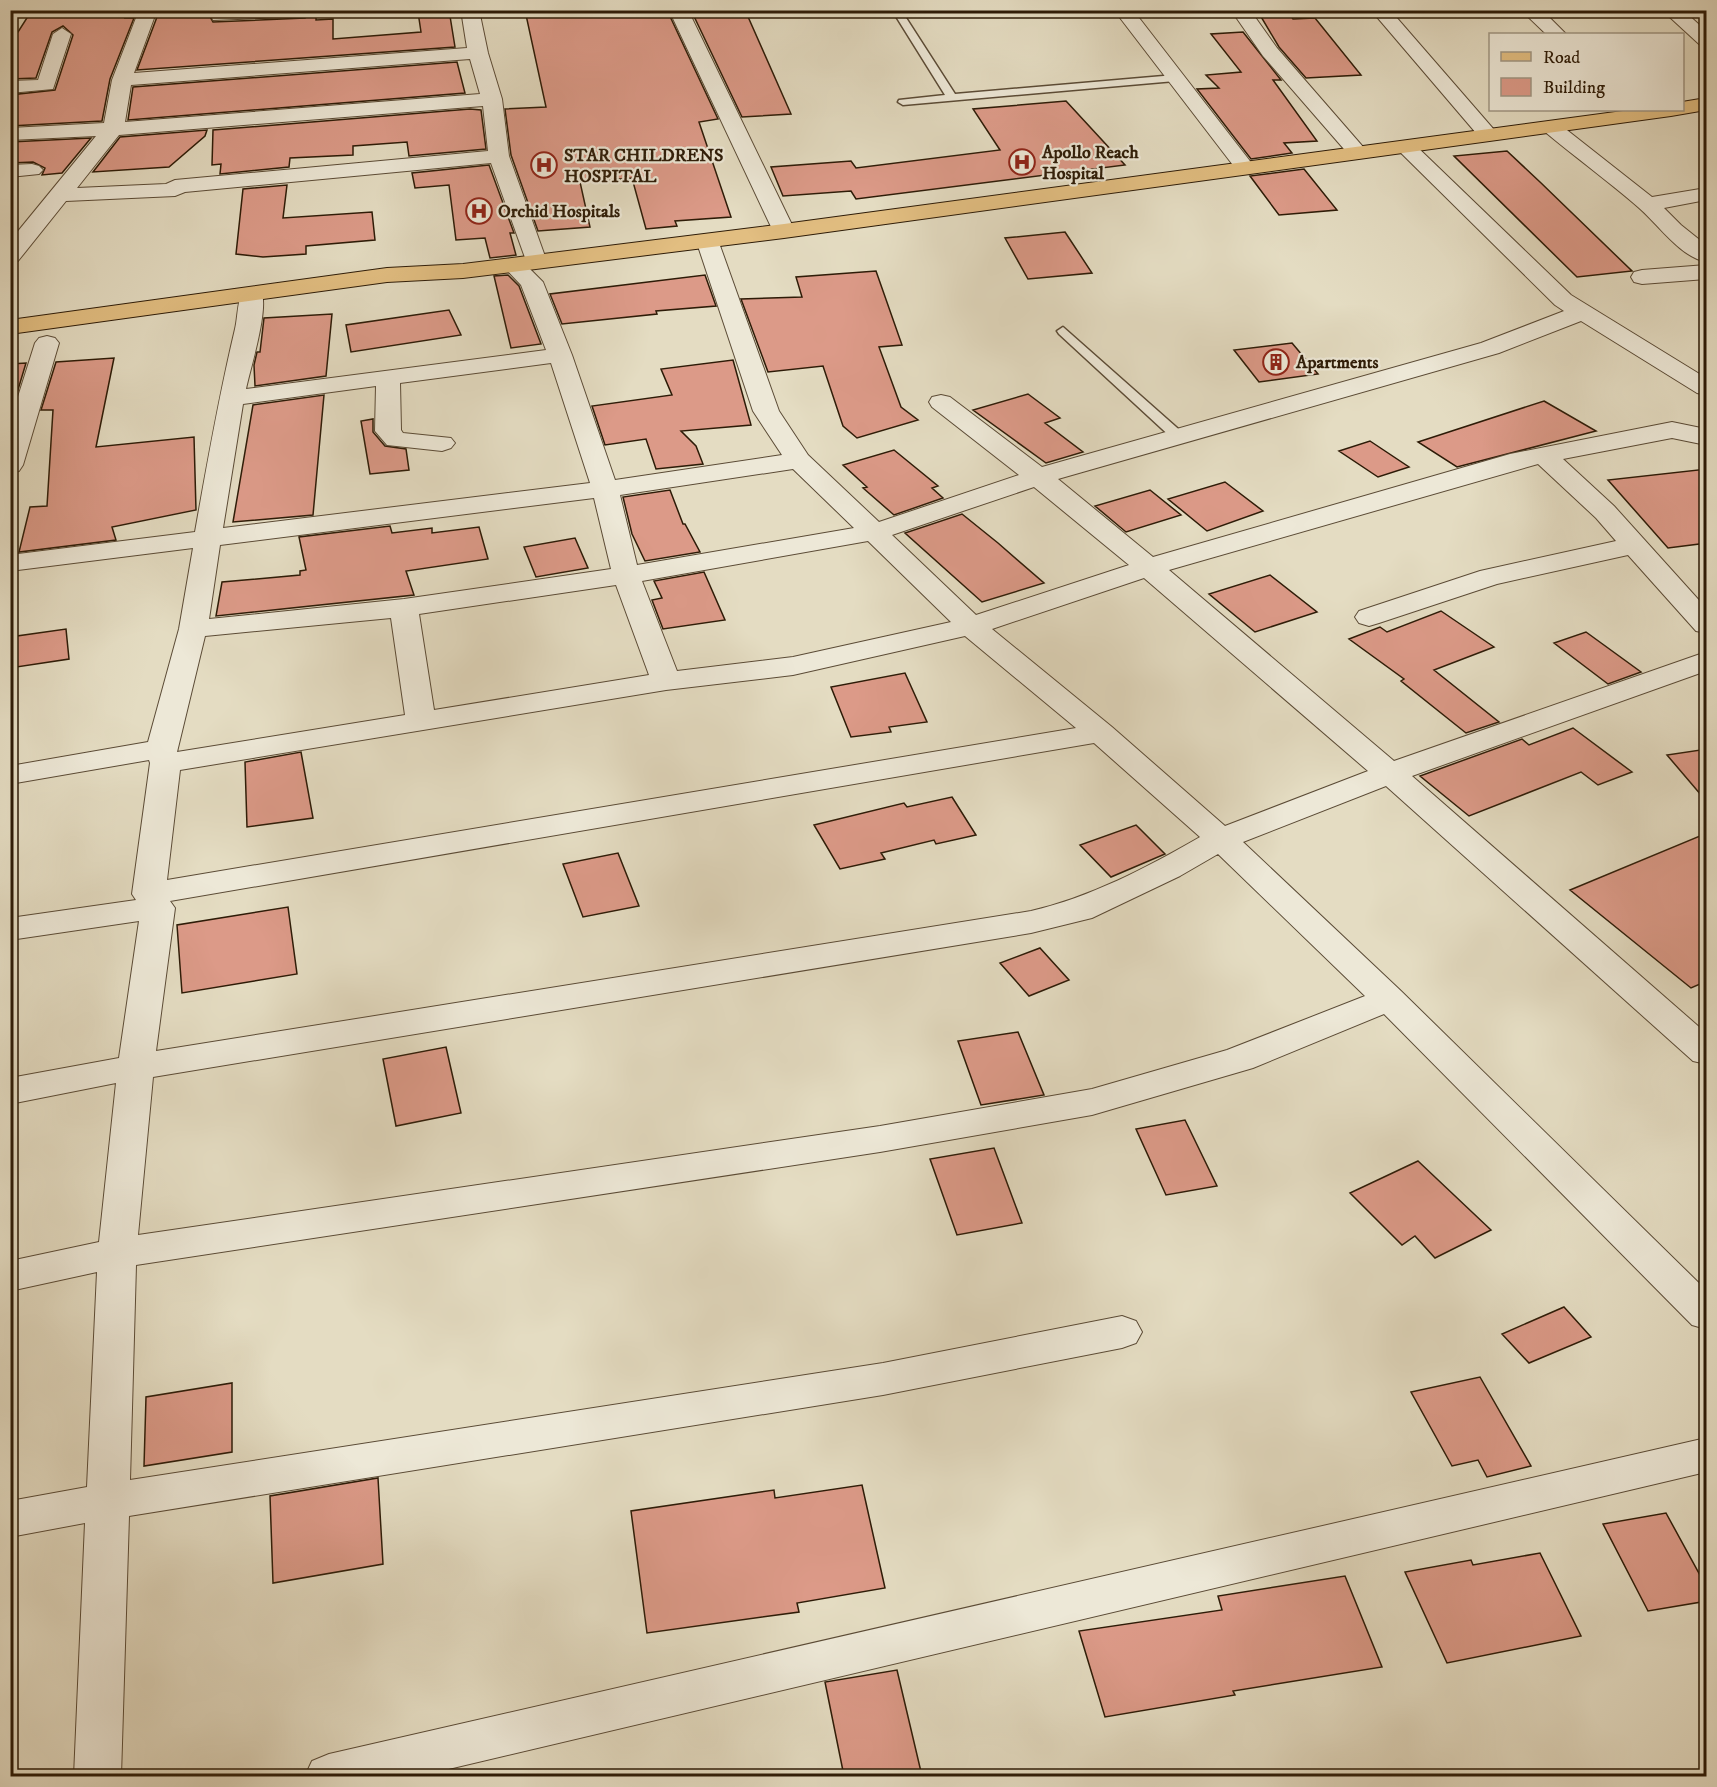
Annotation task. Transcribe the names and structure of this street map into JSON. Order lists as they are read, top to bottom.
{
  "places": {
    "hospital": ["Apollo Reach Hospital", "STAR CHILDRENS HOSPITAL", "Orchid Hospitals"],
    "building": ["Apartments"]
  },
  "legend": ["Road", "Building"]
}
